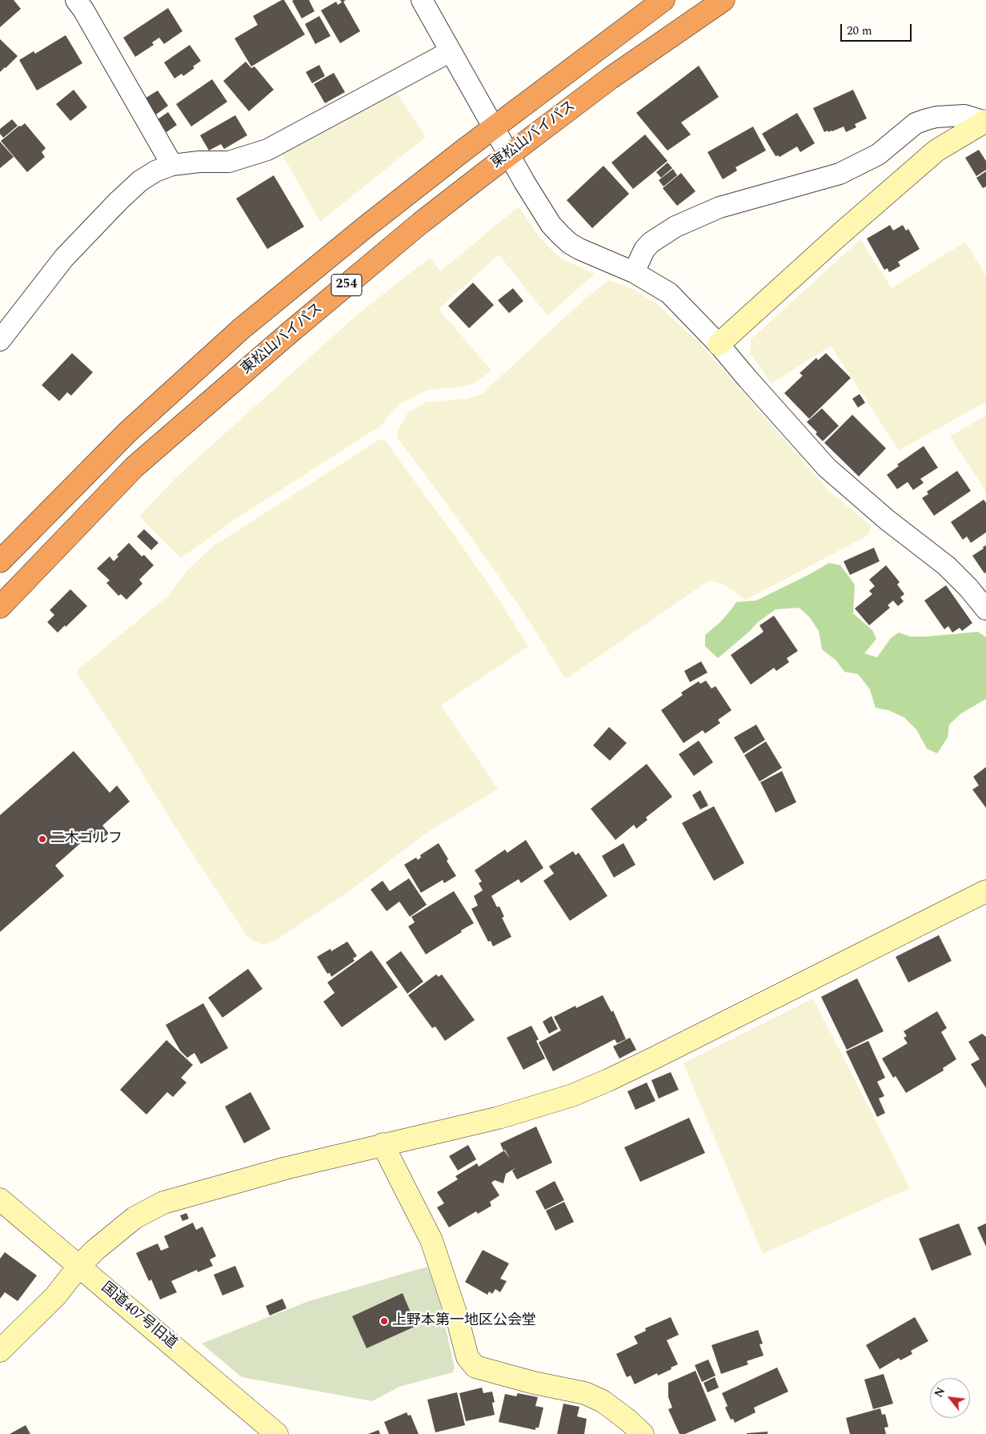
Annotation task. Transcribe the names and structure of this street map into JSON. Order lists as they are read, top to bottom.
{
  "streets": {
    "highway": ["東松山バイパス", "254"],
    "street": ["国道407号旧道"]
  },
  "places": ["二木ゴルフ", "上野本第一地区公会堂"],
  "scale_bar": "20 m",
  "north": "top left"
}
